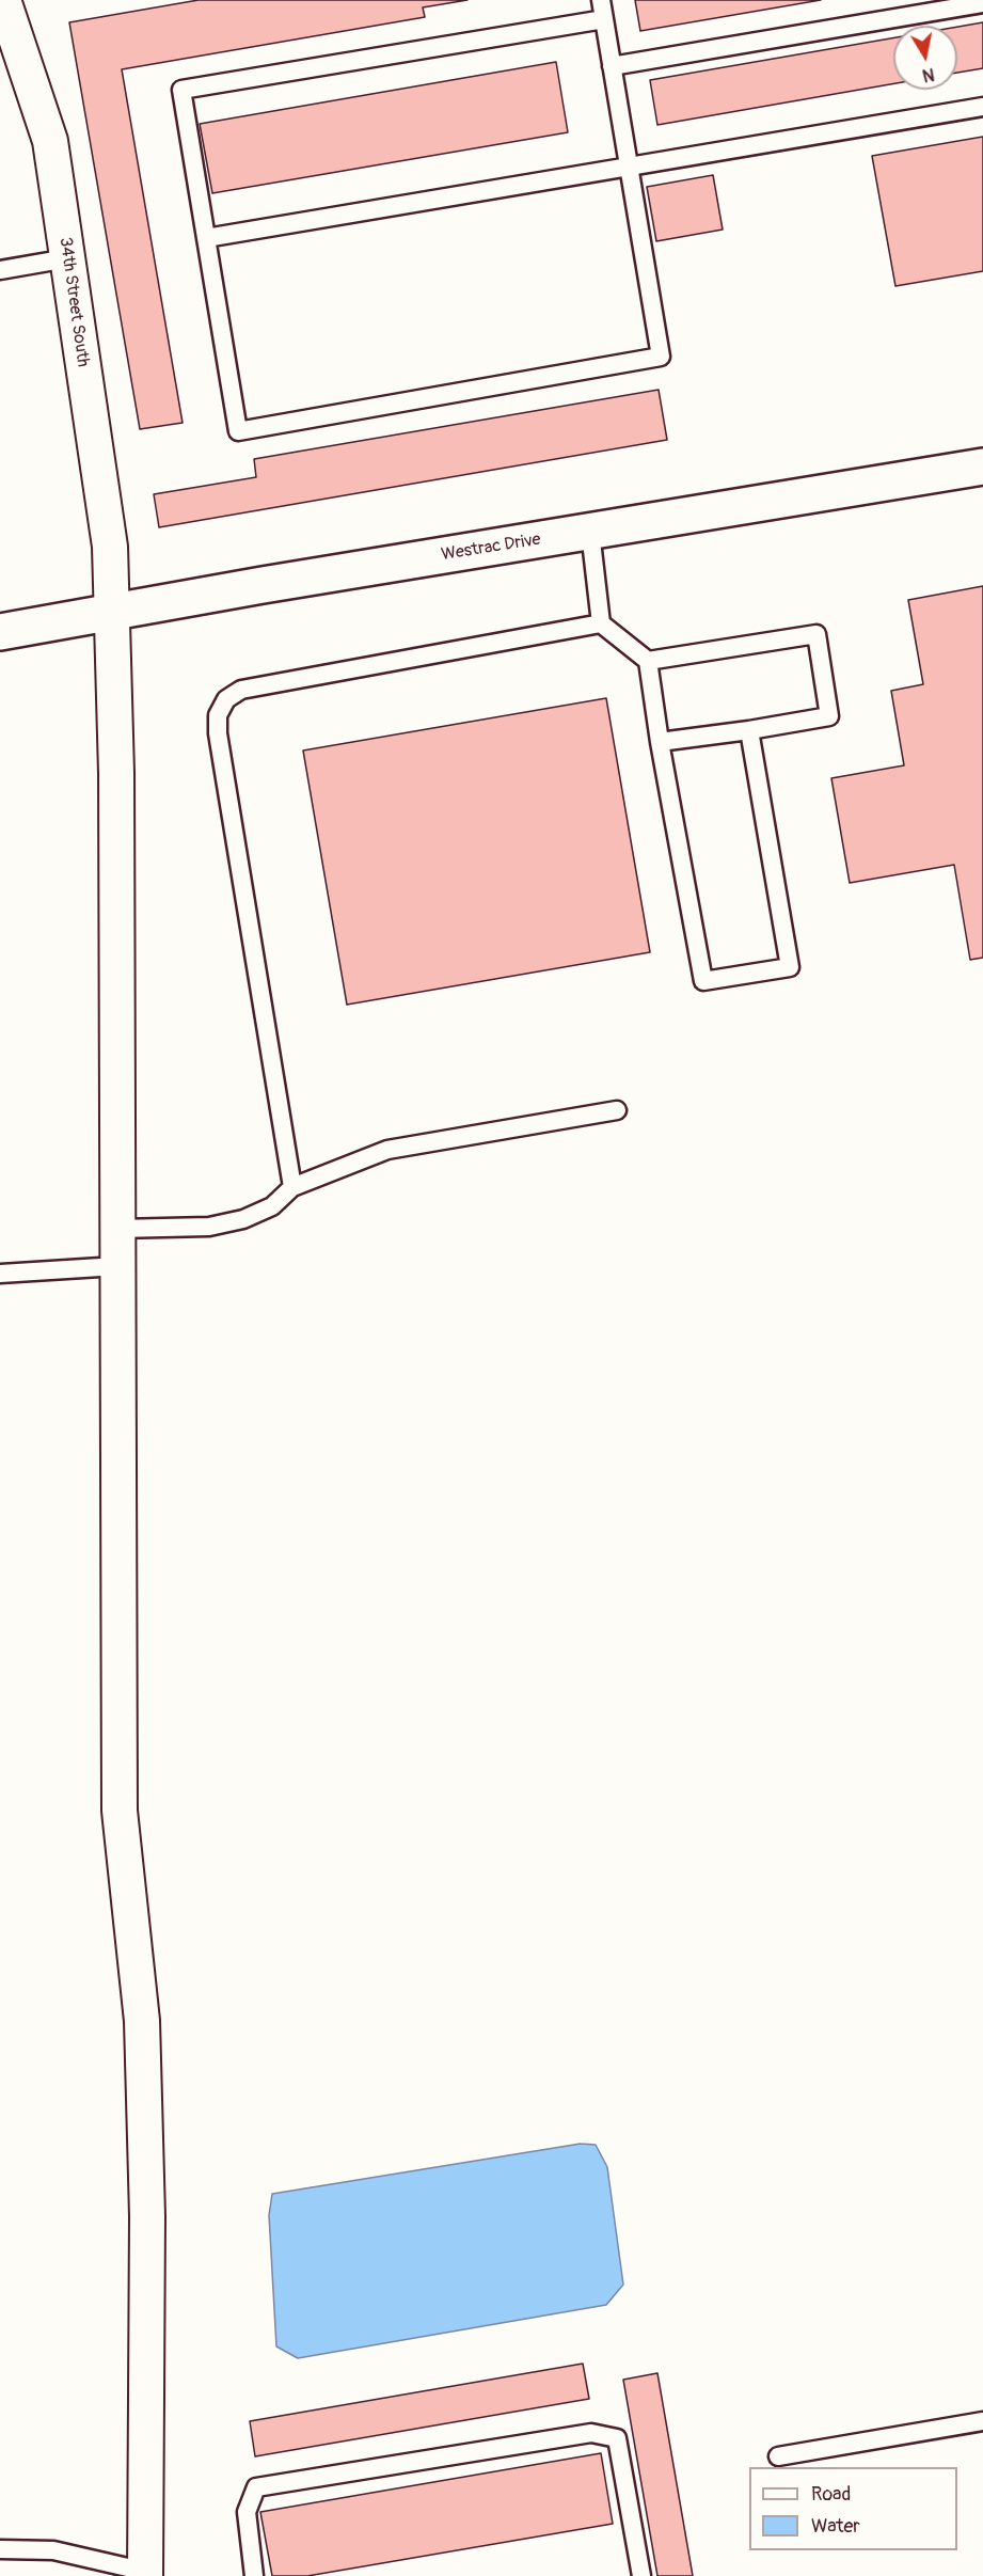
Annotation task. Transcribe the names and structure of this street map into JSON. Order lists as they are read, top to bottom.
{
  "streets": {
    "street": ["34th Street South", "Westrac Drive"]
  },
  "crossings": [
    ["34th Street South", "Westrac Drive"]
  ],
  "legend": ["Road", "Water"],
  "north": "bottom"
}
